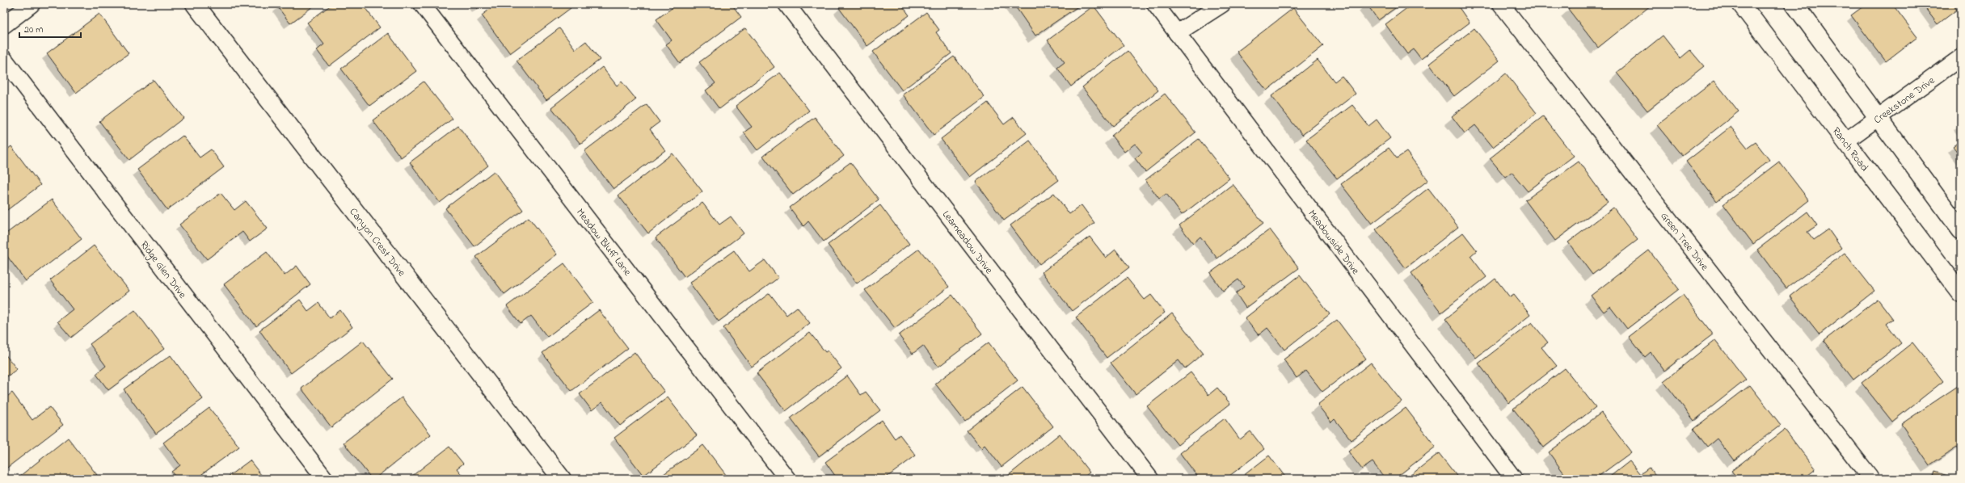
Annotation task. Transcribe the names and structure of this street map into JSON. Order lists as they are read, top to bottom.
{
  "streets": {
    "main road": ["Ranch Road", "Canyon Crest Drive"],
    "street": [
      "Creekstone Drive",
      "Green Tree Drive",
      "Meadow Bluff Lane",
      "Leameadow Drive",
      "Meadowside Drive",
      "Ridge Glen Drive"
    ]
  },
  "crossings": [
    ["Creekstone Drive", "Ranch Road"]
  ],
  "scale_bar": "20 m"
}
